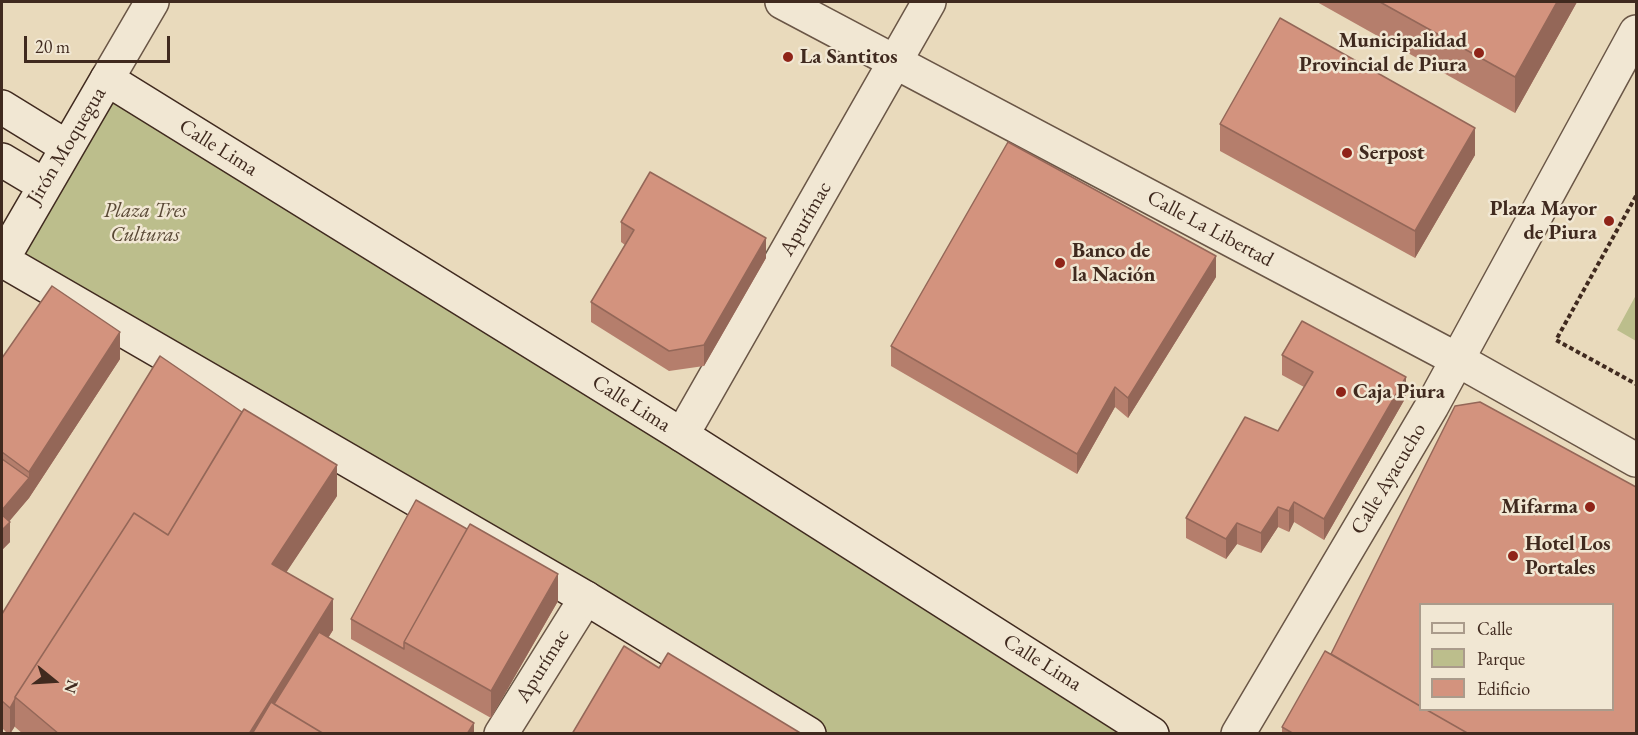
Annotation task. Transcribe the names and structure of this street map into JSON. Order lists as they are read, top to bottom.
{
  "streets": {
    "street": [
      "Jirón Moquegua",
      "Calle Lima",
      "Apurímac",
      "Calle La Libertad",
      "Calle Ayacucho"
    ]
  },
  "crossings": [
    ["Jirón Moquegua", "Calle Lima"],
    ["Calle Lima", "Apurímac"],
    ["Apurímac", "Calle La Libertad"],
    ["Calle La Libertad", "Calle Ayacucho"]
  ],
  "parks": ["Plaza Tres Culturas"],
  "places": [
    "Municipalidad Provincial de Piura",
    "La Santitos",
    "Serpost",
    "Plaza Mayor de Piura",
    "Banco de la Nación",
    "Caja Piura",
    "Mifarma",
    "Hotel Los Portales"
  ],
  "legend": ["Calle", "Parque", "Edificio"],
  "scale_bar": "20 m",
  "north": "right"
}
